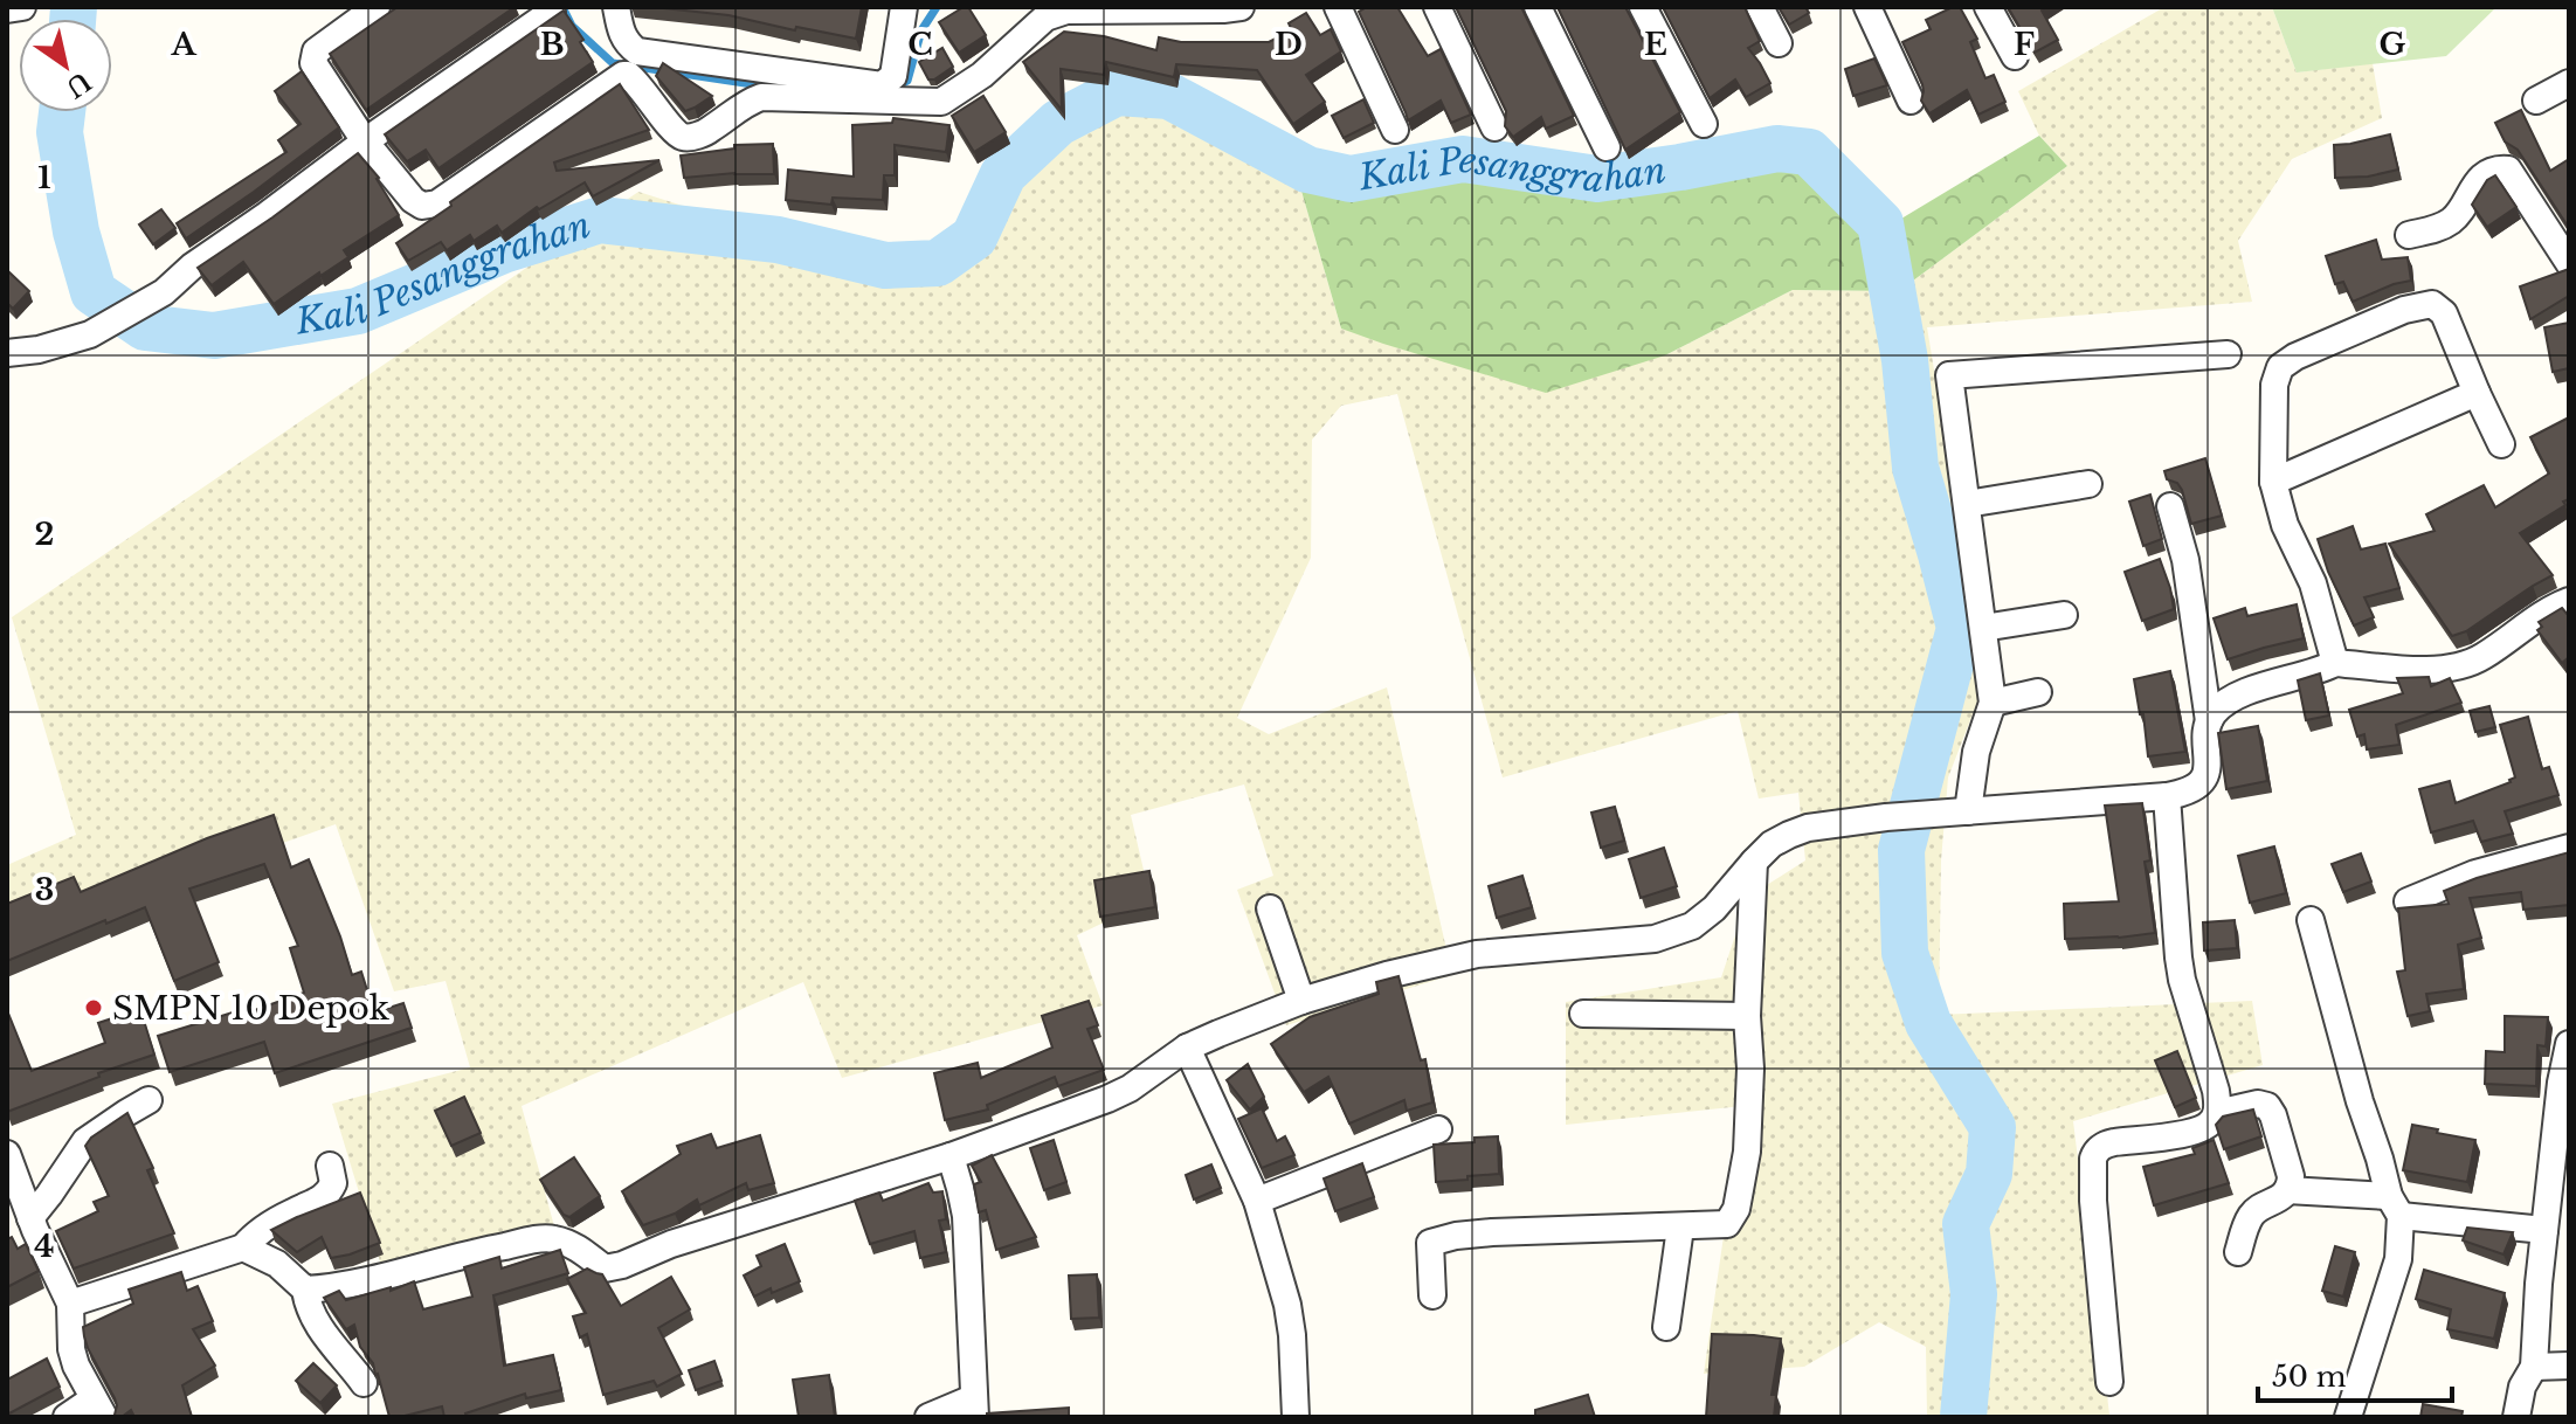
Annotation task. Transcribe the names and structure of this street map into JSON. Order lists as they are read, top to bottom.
{
  "water": ["Kali Pesanggrahan"],
  "places": ["SMPN 10 Depok"],
  "scale_bar": "50 m",
  "north": "bottom right",
  "grid": {
    "columns": [
      "A",
      "B",
      "C",
      "D",
      "E",
      "F",
      "G"
    ],
    "rows": [
      "1",
      "2",
      "3",
      "4"
    ]
  }
}
